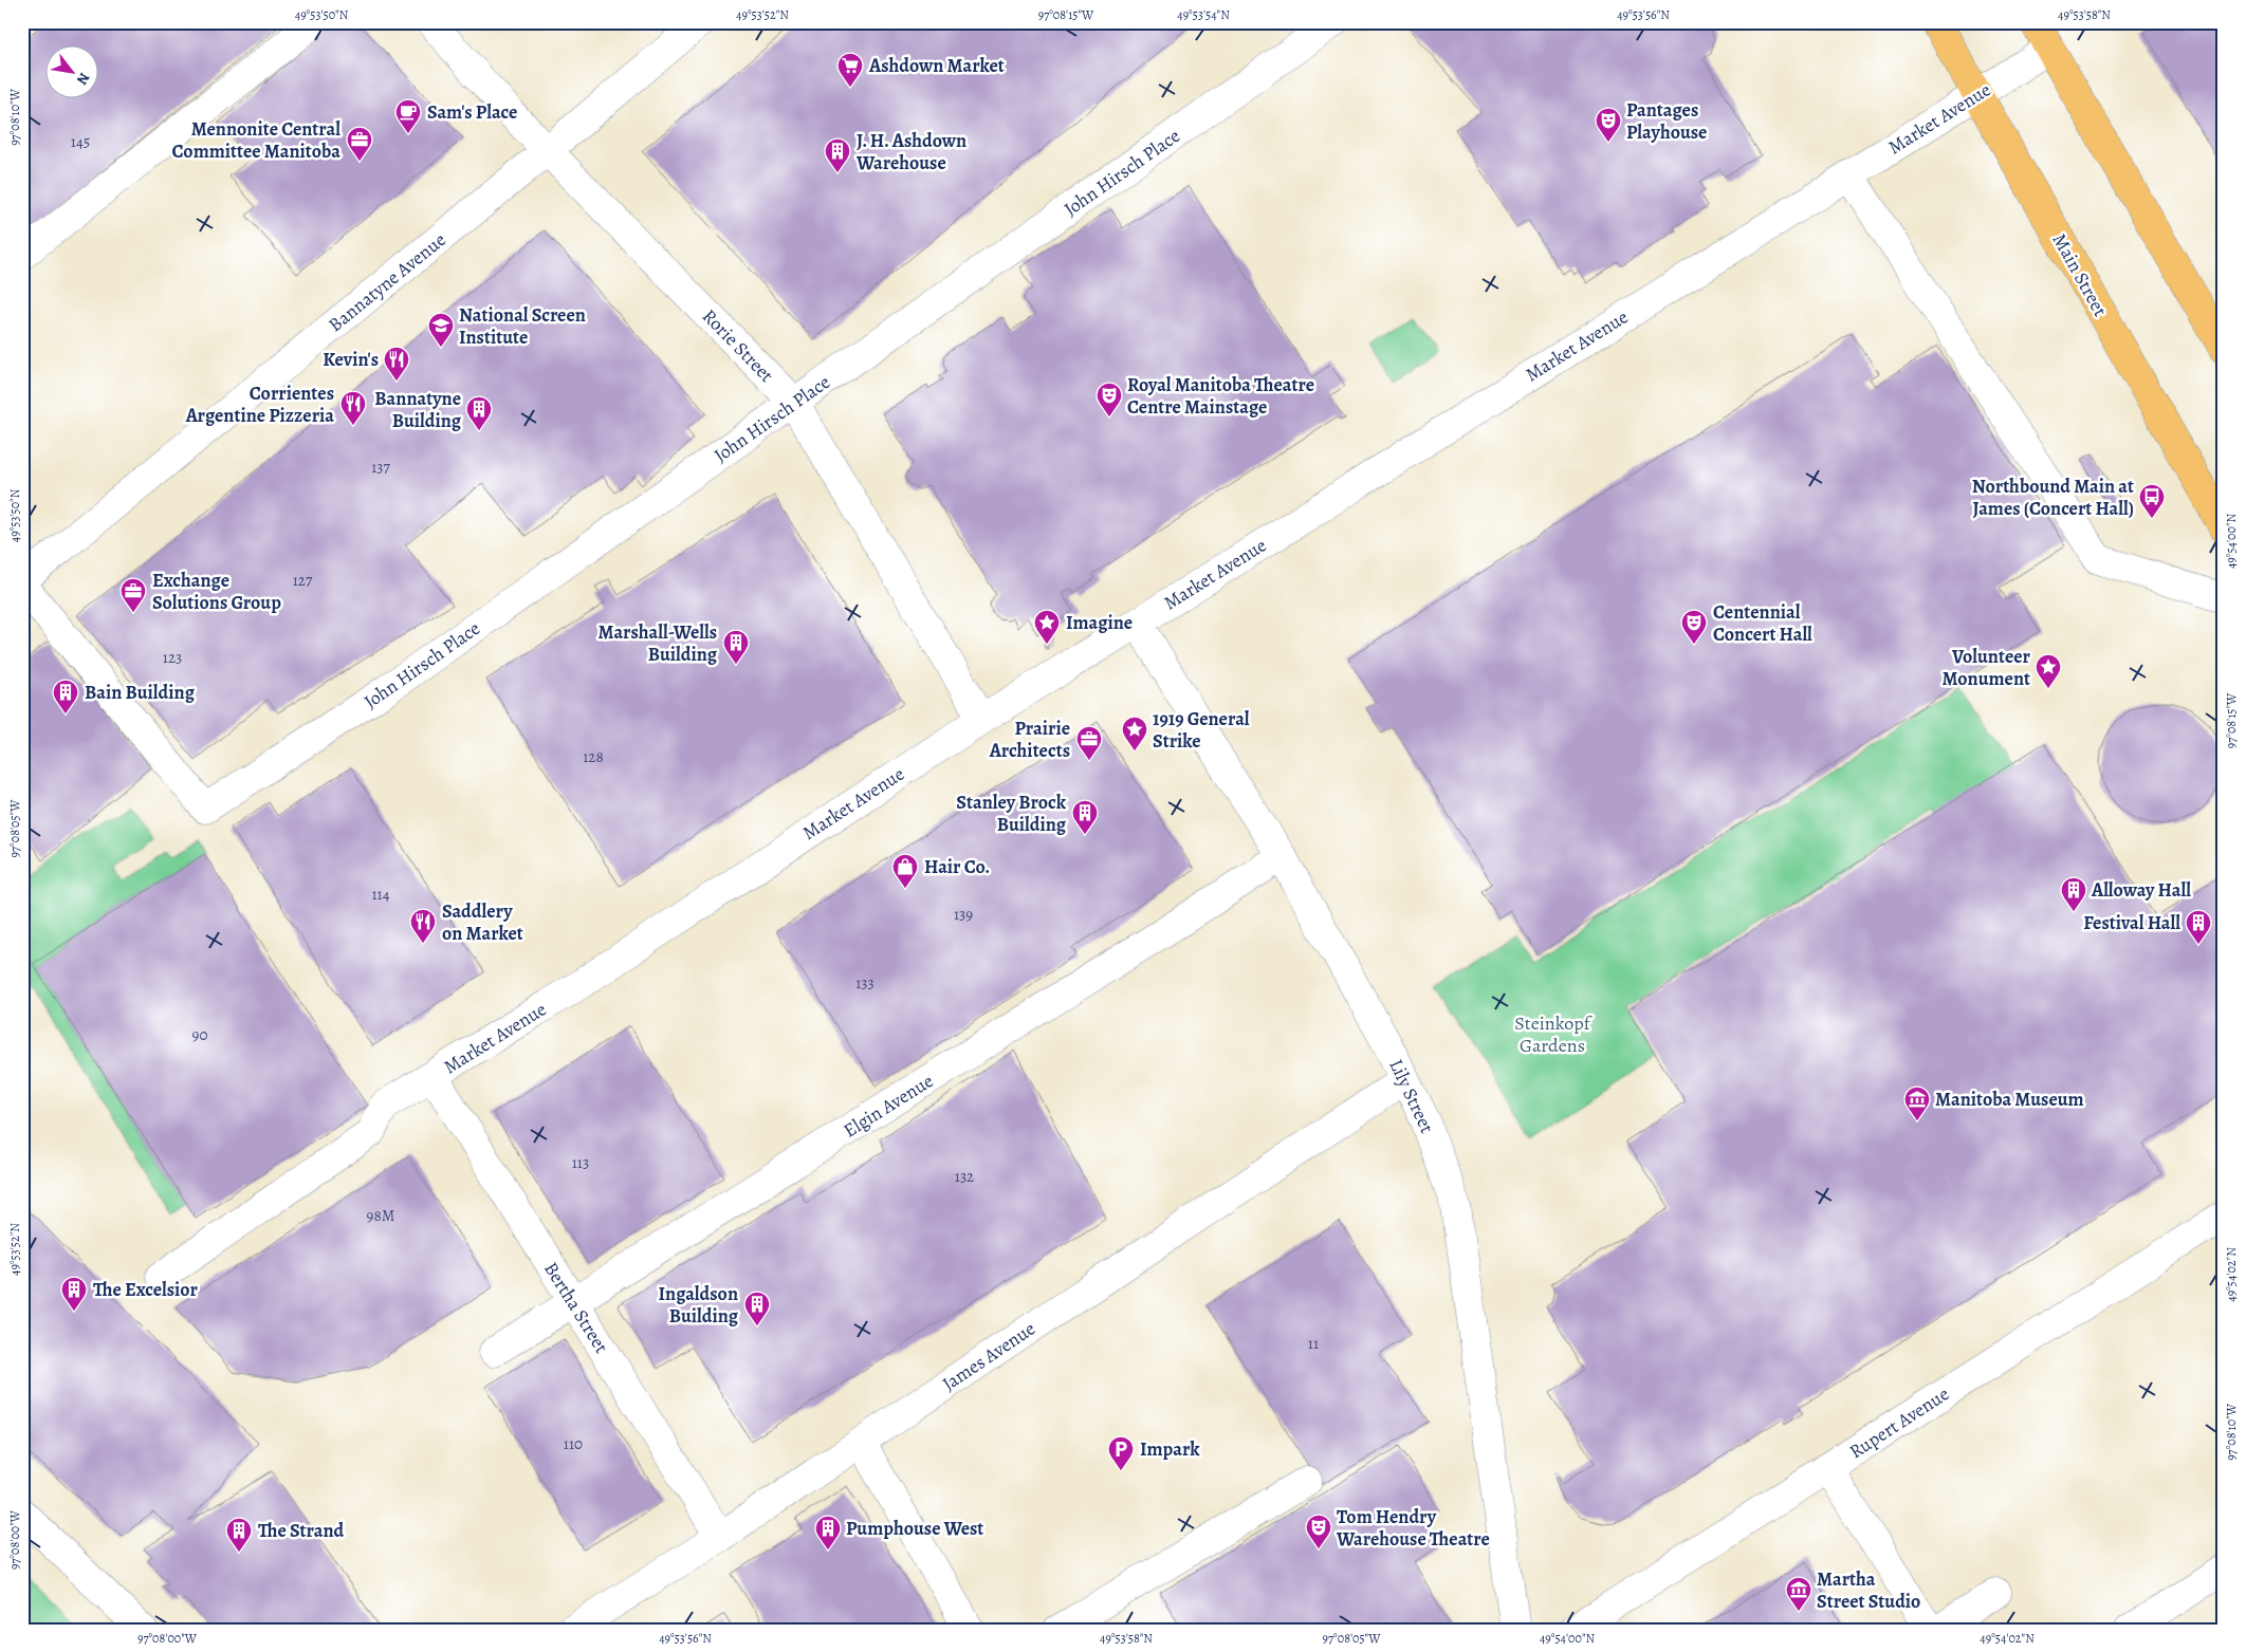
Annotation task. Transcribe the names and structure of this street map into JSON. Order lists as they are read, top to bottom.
{
  "streets": {
    "main road": ["Main Street"],
    "street": [
      "Market Avenue",
      "John Hirsch Place",
      "Bannatyne Avenue",
      "Rorie Street",
      "Lily Street",
      "Elgin Avenue",
      "Bertha Street",
      "James Avenue",
      "Rupert Avenue"
    ]
  },
  "crossings": [
    ["Market Avenue", "Main Street"],
    ["Market Avenue", "Rorie Street"],
    ["Market Avenue", "Lily Street"],
    ["Market Avenue", "Bertha Street"],
    ["John Hirsch Place", "Rorie Street"],
    ["Bannatyne Avenue", "Rorie Street"],
    ["Lily Street", "Elgin Avenue"],
    ["Lily Street", "James Avenue"],
    ["Elgin Avenue", "Bertha Street"],
    ["Bertha Street", "James Avenue"]
  ],
  "parks": ["Steinkopf Gardens"],
  "places": {
    "supermarket": ["Ashdown Market"],
    "cafe": ["Sam's Place"],
    "theatre": [
      "Pantages Playhouse",
      "Royal Manitoba Theatre Centre Mainstage",
      "Centennial Concert Hall",
      "Tom Hendry Warehouse Theatre"
    ],
    "office": ["Mennonite Central Committee Manitoba", "Exchange Solutions Group", "Prairie Architects"],
    "building": [
      "J. H. Ashdown Warehouse",
      "Bannatyne Building",
      "Marshall-Wells Building",
      "Bain Building",
      "Stanley Brock Building",
      "Alloway Hall",
      "Festival Hall",
      "The Excelsior",
      "Ingaldson Building",
      "Pumphouse West",
      "The Strand"
    ],
    "school or university": ["National Screen Institute"],
    "restaurant": ["Kevin's", "Corrientes Argentine Pizzeria", "Saddlery on Market"],
    "bus stop": ["Northbound Main at James (Concert Hall)"],
    "place": ["Imagine", "Volunteer Monument", "1919 General Strike"],
    "shop": ["Hair Co."],
    "museum": ["Manitoba Museum", "Martha Street Studio"],
    "parking": ["Impark"]
  },
  "house_numbers": [
    "145",
    "137",
    "127",
    "123",
    "128",
    "114",
    "139",
    "133",
    "90",
    "113",
    "132",
    "98M",
    "11",
    "110"
  ],
  "north": "bottom right",
  "coordinates": [
    "49°53'50\"N",
    "49°53'52\"N",
    "97°08'15\"W",
    "49°53'54\"N",
    "49°53'56\"N",
    "49°53'58\"N",
    "97°08'10\"W",
    "49°54'00\"N",
    "97°08'05\"W",
    "49°54'02\"N",
    "97°08'00\"W"
  ]
}
